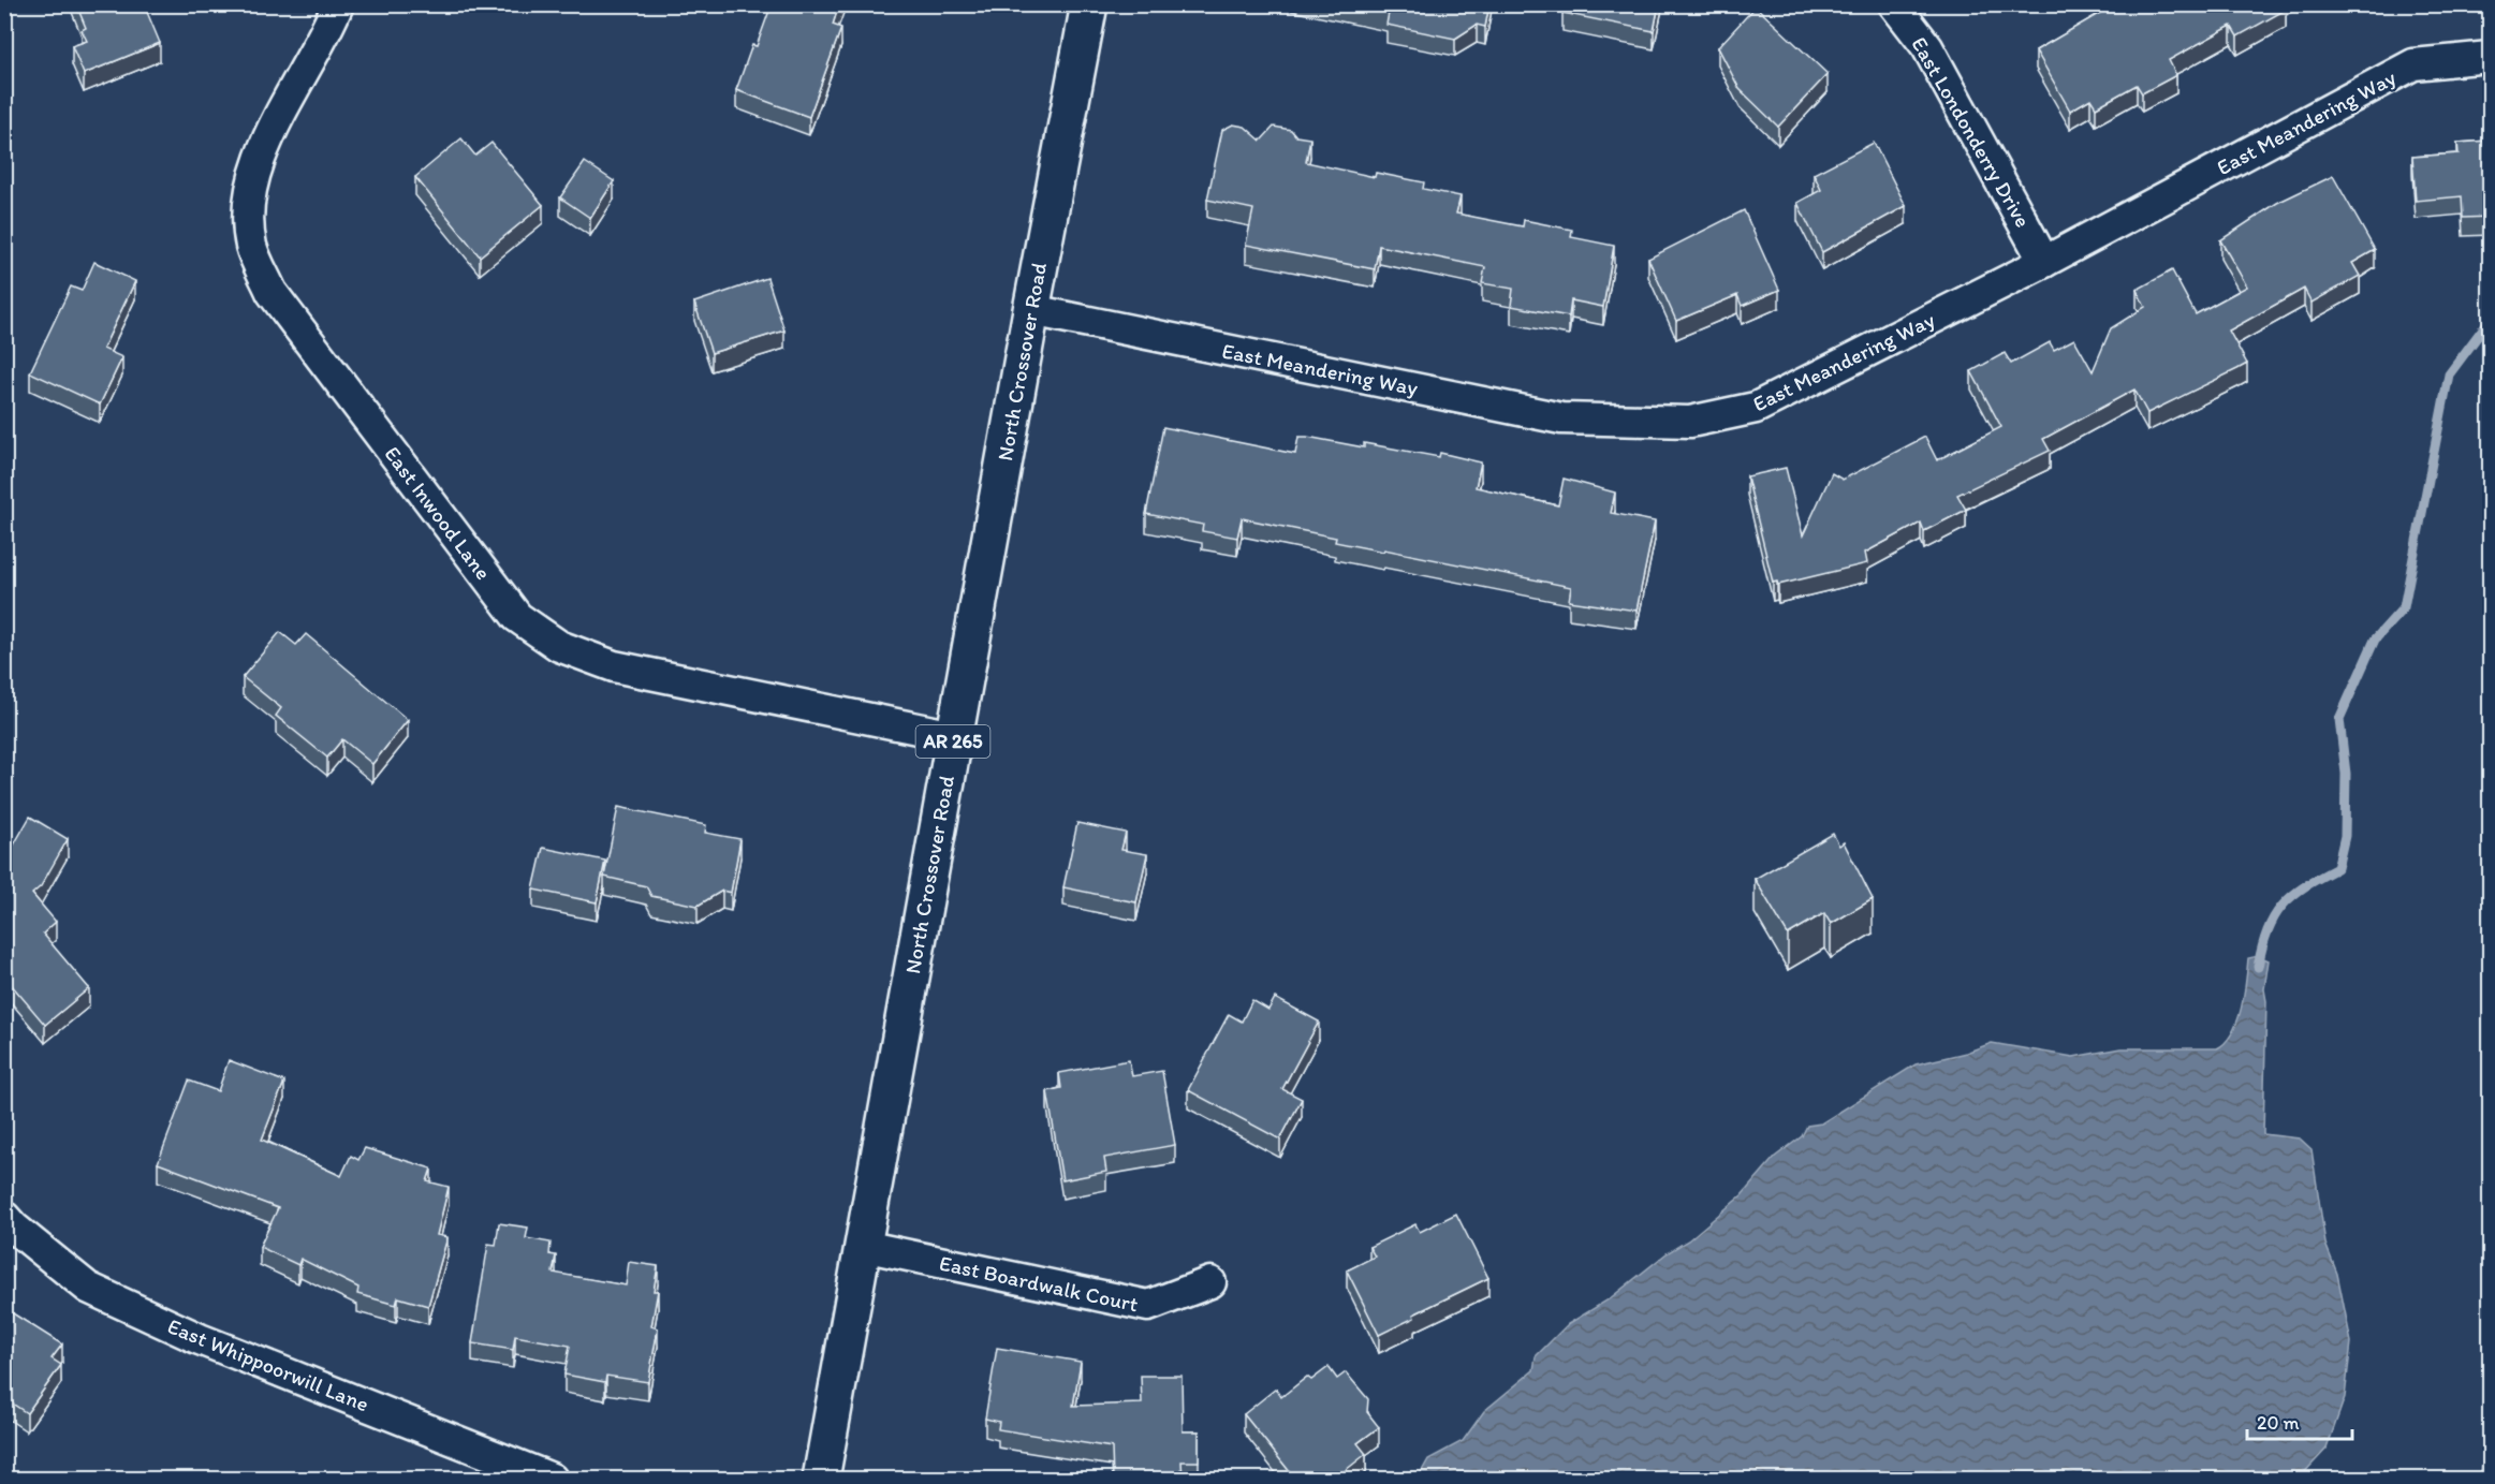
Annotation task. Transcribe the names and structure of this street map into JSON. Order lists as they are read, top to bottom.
{
  "streets": {
    "main road": ["North Crossover Road", "AR 265"],
    "street": [
      "East Meandering Way",
      "East Londonderry Drive",
      "East Inwood Lane",
      "East Boardwalk Court",
      "East Whippoorwill Lane"
    ]
  },
  "crossings": [
    ["East Meandering Way", "East Londonderry Drive"],
    ["East Meandering Way", "North Crossover Road"],
    ["North Crossover Road", "East Inwood Lane"],
    ["North Crossover Road", "East Boardwalk Court"]
  ],
  "scale_bar": "20 m"
}
